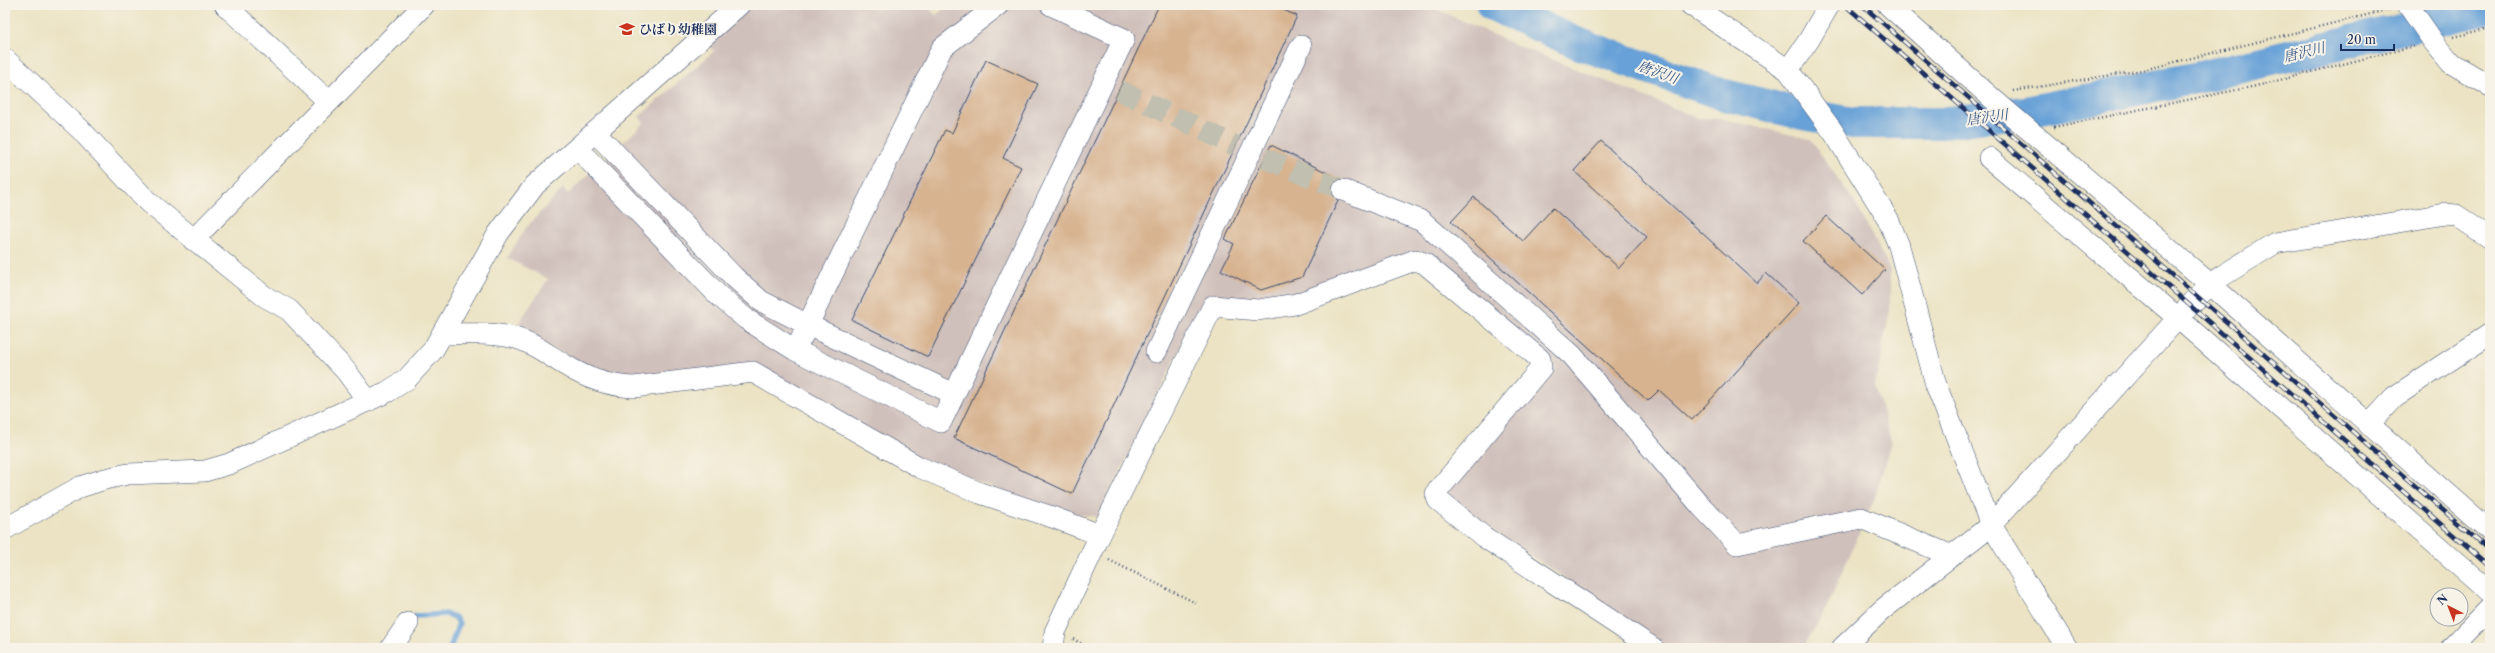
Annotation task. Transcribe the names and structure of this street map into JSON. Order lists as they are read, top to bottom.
{
  "water": ["唐沢川"],
  "places": {
    "school or university": ["ひばり幼稚園"]
  },
  "scale_bar": "20 m",
  "north": "top left"
}
